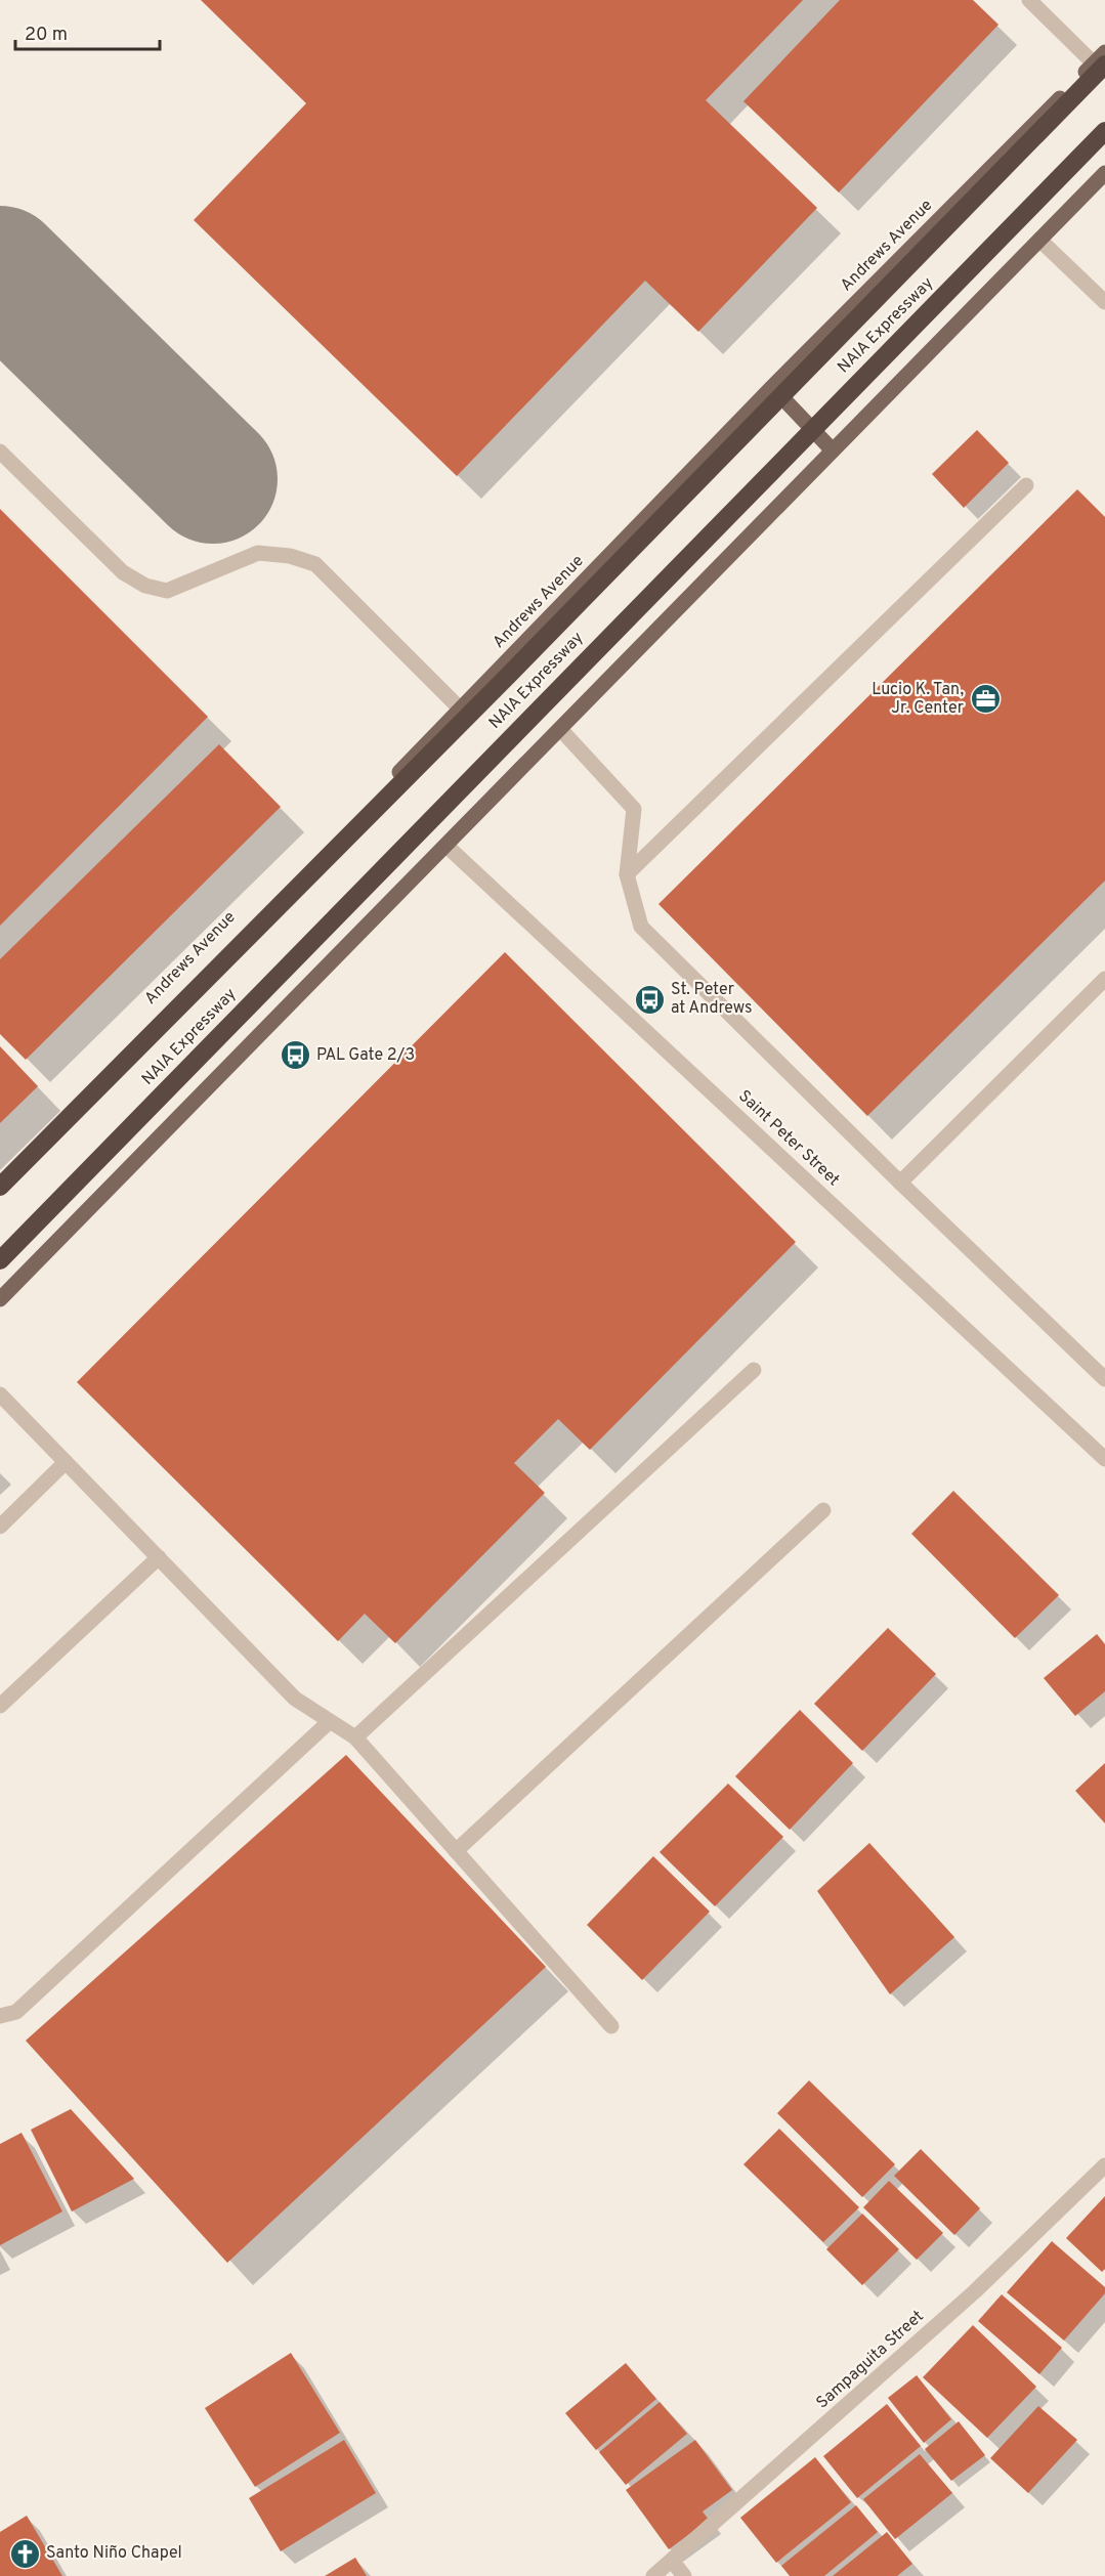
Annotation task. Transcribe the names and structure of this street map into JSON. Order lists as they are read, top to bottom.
{
  "streets": {
    "highway": ["NAIA Expressway"],
    "main road": ["Andrews Avenue"],
    "street": ["Saint Peter Street", "Sampaguita Street"]
  },
  "crossings": [
    ["Andrews Avenue", "NAIA Expressway"]
  ],
  "places": {
    "office": ["Lucio K. Tan, Jr. Center"],
    "bus stop": ["St. Peter at Andrews", "PAL Gate 2/3"],
    "church": ["Santo Niño Chapel"]
  },
  "scale_bar": "20 m"
}
